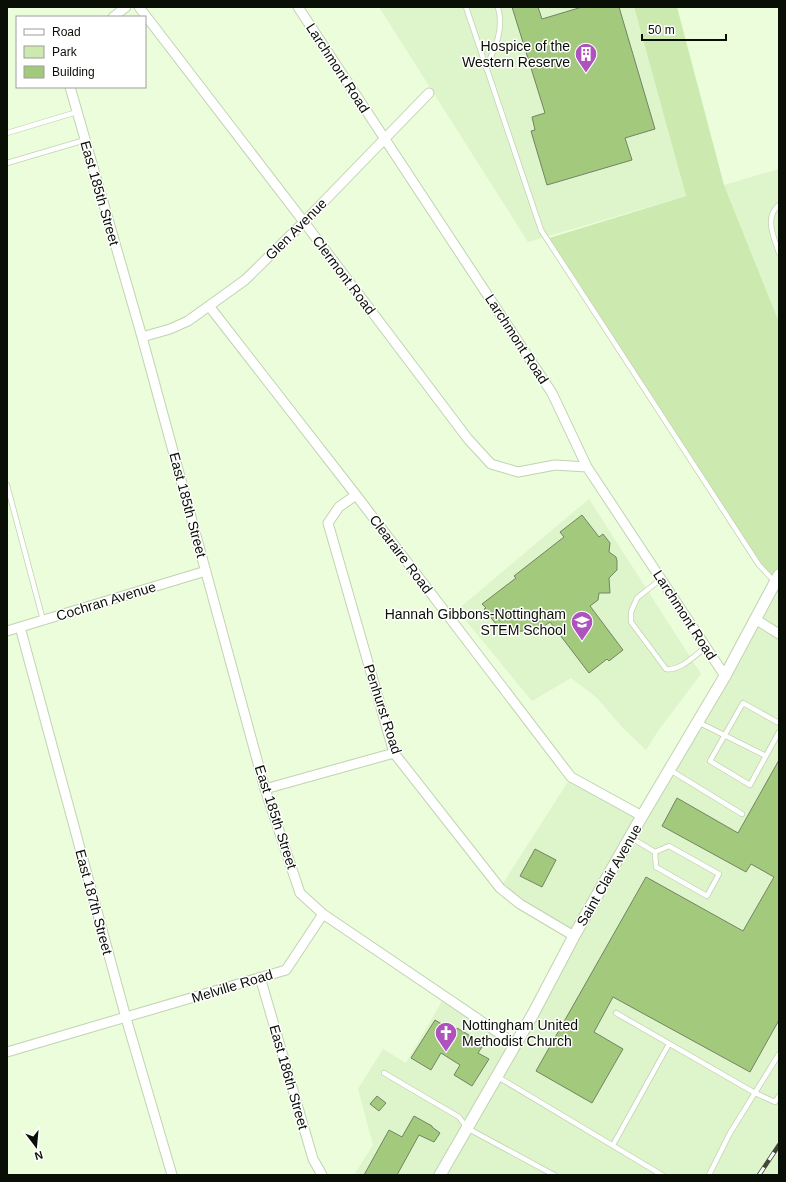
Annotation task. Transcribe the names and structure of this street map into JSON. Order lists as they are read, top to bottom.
{
  "streets": {
    "street": [
      "Larchmont Road",
      "East 185th Street",
      "Glen Avenue",
      "Clermont Road",
      "Clearaire Road",
      "Cochran Avenue",
      "Penhurst Road",
      "Saint Clair Avenue",
      "East 187th Street",
      "Melville Road",
      "East 186th Street"
    ]
  },
  "crossings": [
    ["Larchmont Road", "Glen Avenue"],
    ["Larchmont Road", "Clermont Road"],
    ["Larchmont Road", "Saint Clair Avenue"],
    ["East 185th Street", "Glen Avenue"],
    ["East 185th Street", "Cochran Avenue"],
    ["East 185th Street", "Melville Road"],
    ["Glen Avenue", "Clermont Road"],
    ["Glen Avenue", "Clearaire Road"],
    ["Clearaire Road", "Penhurst Road"],
    ["Clearaire Road", "Saint Clair Avenue"],
    ["Cochran Avenue", "East 187th Street"],
    ["Penhurst Road", "Saint Clair Avenue"],
    ["East 187th Street", "Melville Road"],
    ["Melville Road", "East 186th Street"]
  ],
  "places": {
    "building": ["Hospice of the Western Reserve"],
    "school or university": ["Hannah Gibbons-Nottingham STEM School"],
    "church": ["Nottingham United Methodist Church"]
  },
  "legend": ["Road", "Park", "Building"],
  "scale_bar": "50 m",
  "north": "bottom"
}
